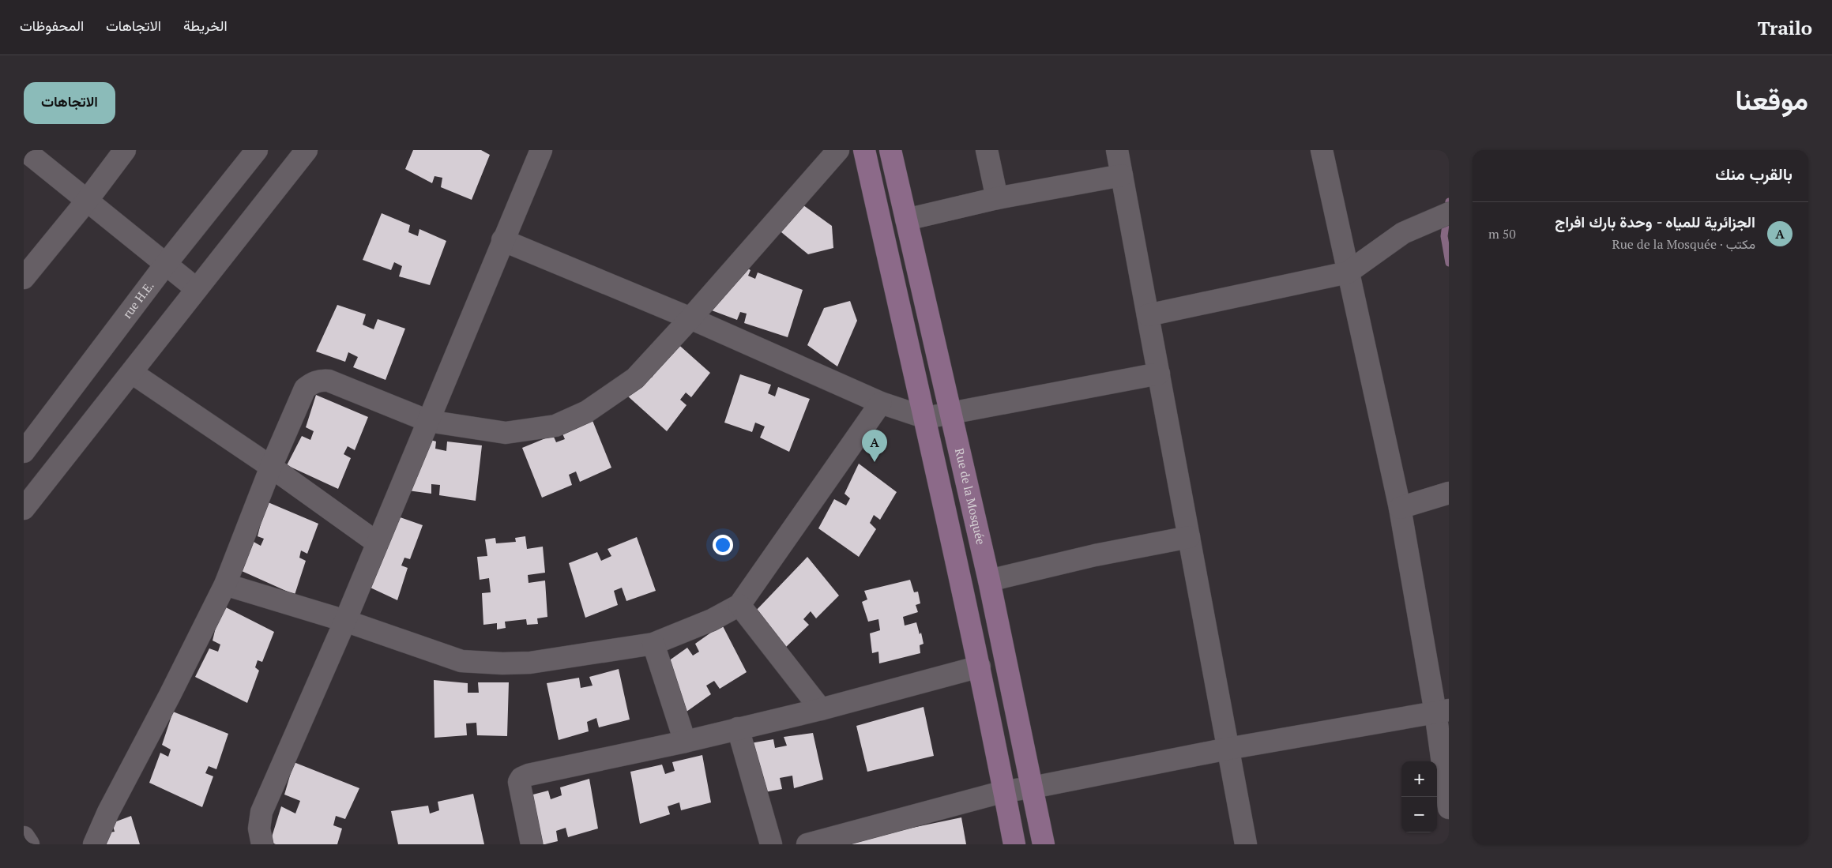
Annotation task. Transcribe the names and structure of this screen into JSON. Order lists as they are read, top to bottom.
{
  "streets": {
    "main road": ["Rue de la Mosquée"],
    "street": ["rue H.E."]
  },
  "page": {
    "header": "Trailo",
    "nav": ["الخريطة", "الاتجاهات", "المحفوظات"],
    "title": "موقعنا",
    "buttons": "الاتجاهات",
    "heading": "بالقرب منك",
    "list": [
      {
        "mark": "A",
        "name": "الجزائرية للمياه - وحدة بارك افراج",
        "note": "مكتب · Rue de la Mosquée",
        "value": "50 m"
      }
    ],
    "pins": "A",
    "map_buttons": ["+", "−"]
  }
}
